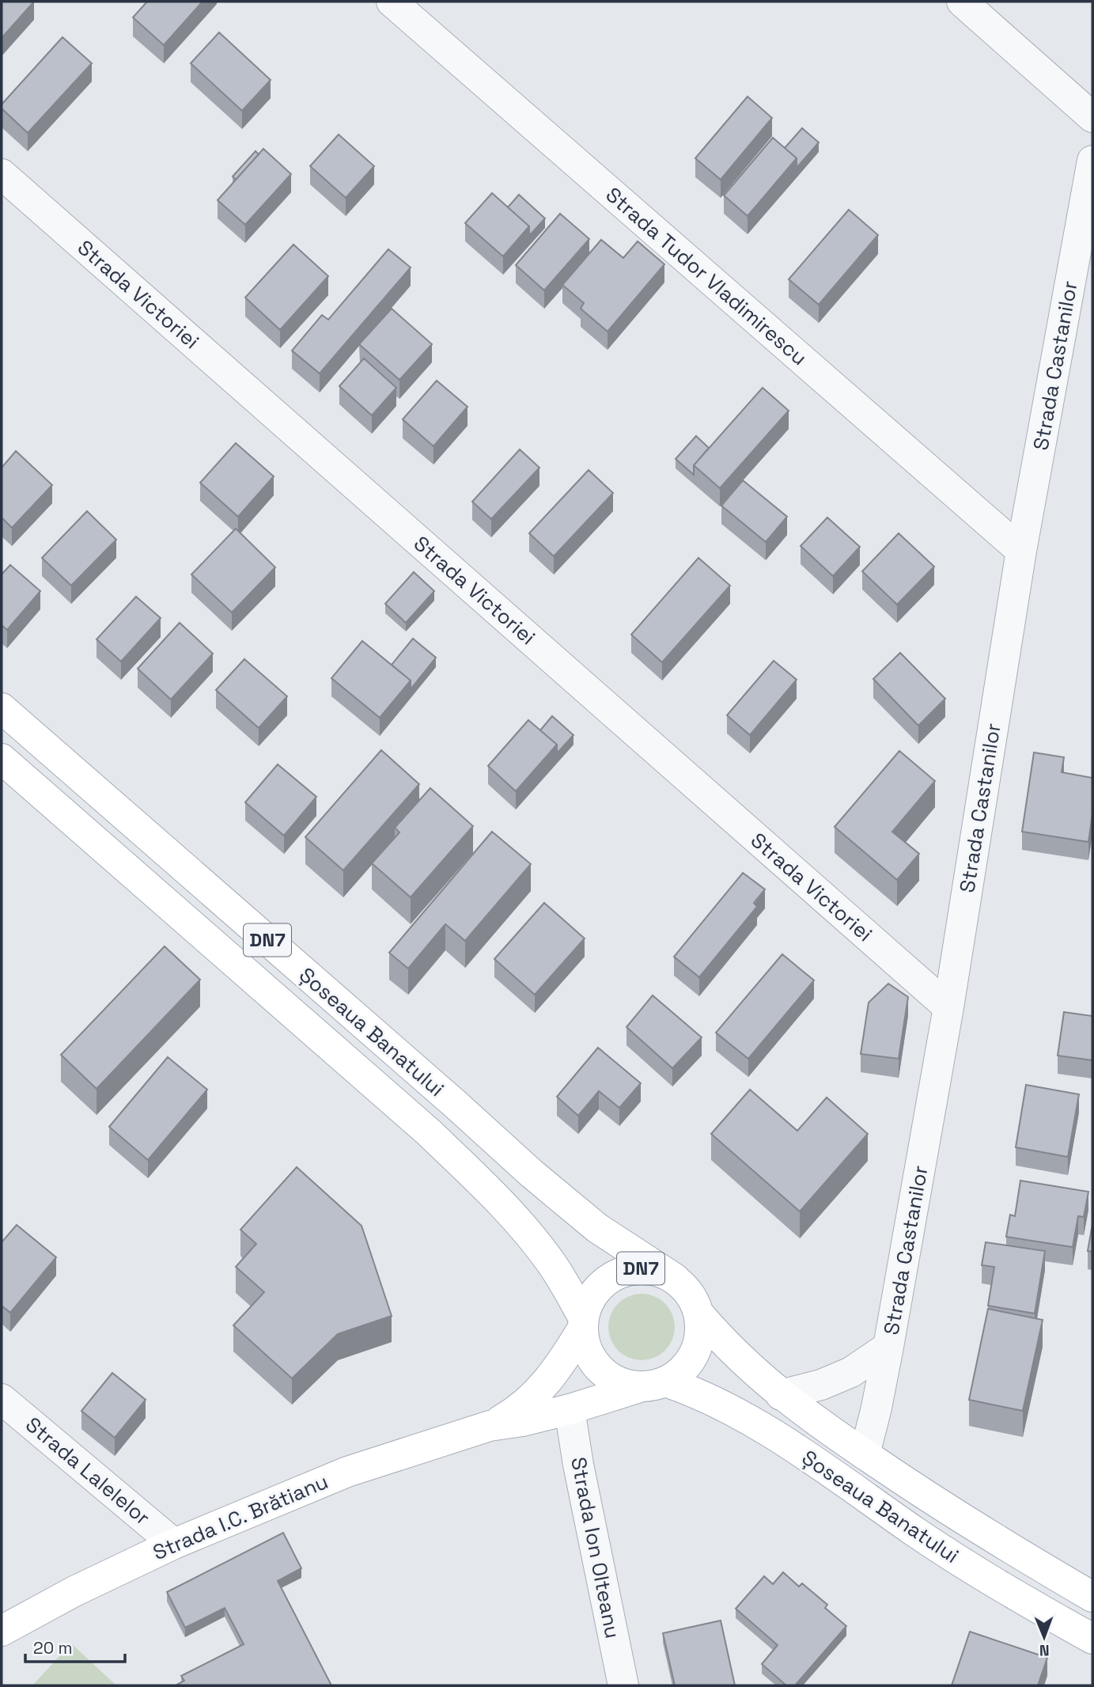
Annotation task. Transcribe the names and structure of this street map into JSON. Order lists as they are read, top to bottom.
{
  "streets": {
    "main road": ["DN7", "Șoseaua Banatului", "Strada I.C. Brătianu"],
    "street": [
      "Strada Tudor Vladimirescu",
      "Strada Victoriei",
      "Strada Castanilor",
      "Strada Lalelelor",
      "Strada Ion Olteanu"
    ]
  },
  "crossings": [
    ["Strada Tudor Vladimirescu", "Strada Castanilor"],
    ["Strada Victoriei", "Strada Castanilor"],
    ["Strada Castanilor", "Șoseaua Banatului"],
    ["DN7", "Șoseaua Banatului"],
    ["DN7", "Strada I.C. Brătianu"],
    ["Șoseaua Banatului", "Strada I.C. Brătianu"],
    ["Strada Lalelelor", "Strada I.C. Brătianu"],
    ["Strada I.C. Brătianu", "Strada Ion Olteanu"]
  ],
  "scale_bar": "20 m",
  "north": "bottom"
}
